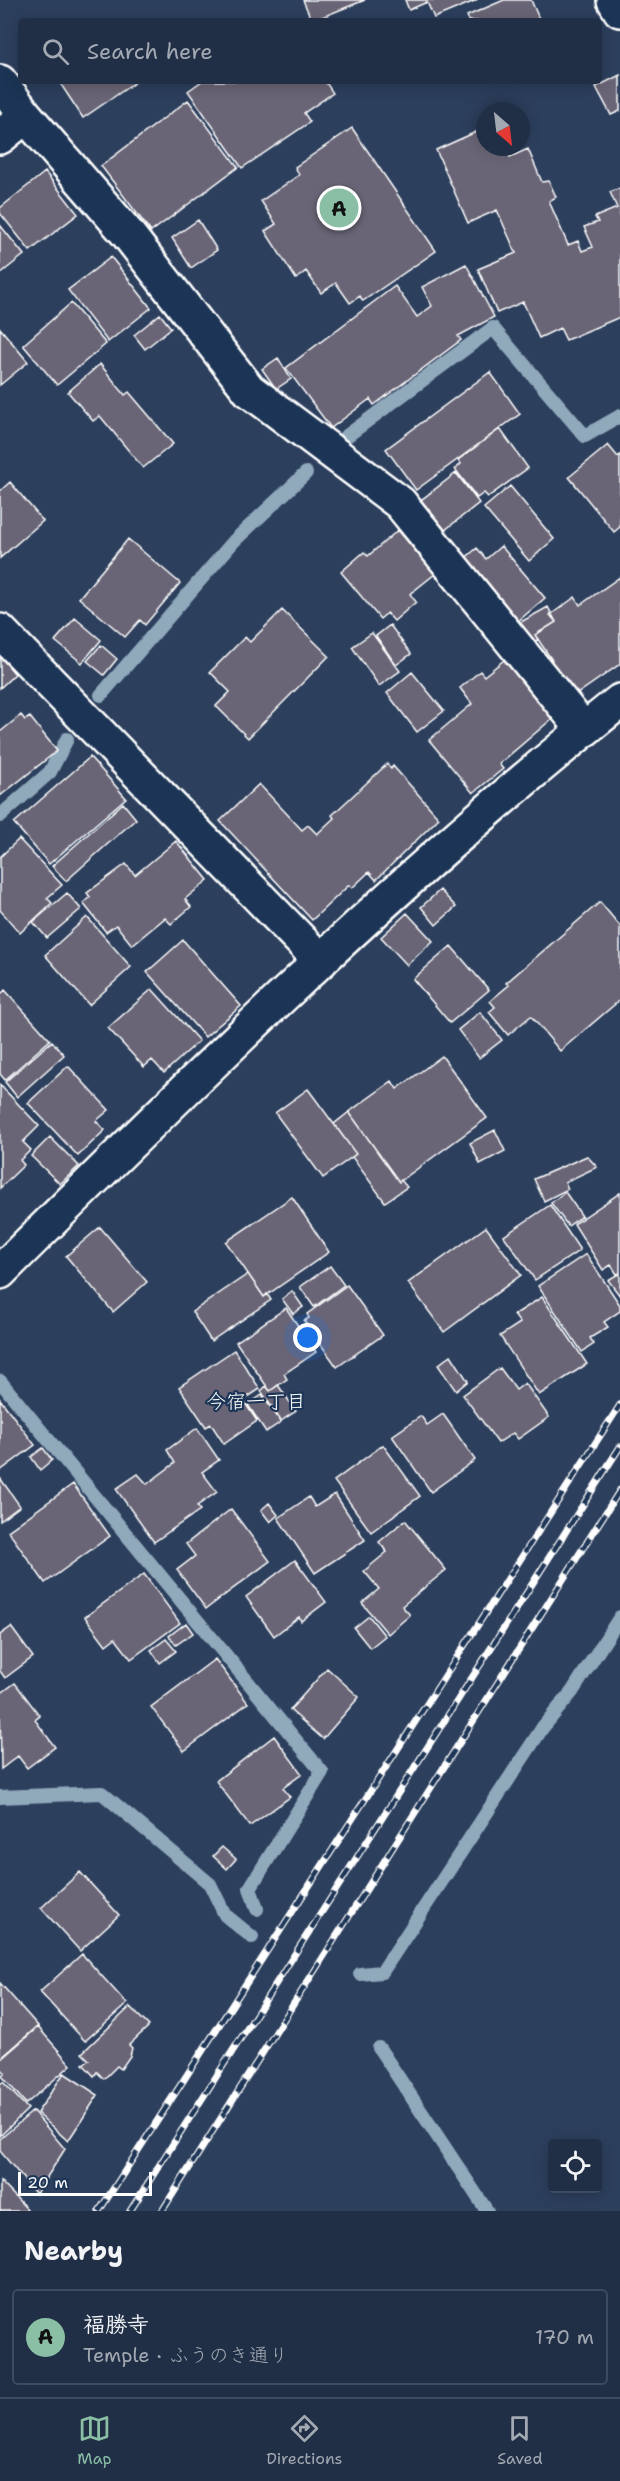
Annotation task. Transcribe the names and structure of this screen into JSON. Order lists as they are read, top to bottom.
{
  "districts": ["今宿一丁目"],
  "scale_bar": "20 m",
  "north": "bottom right",
  "page": {
    "search": "Search here",
    "pins": "A",
    "scale": "20 m",
    "heading": "Nearby",
    "list": [
      {
        "mark": "A",
        "name": "福勝寺",
        "note": "Temple · ふうのき通り",
        "value": "170 m"
      }
    ],
    "nav": ["Map", "Directions", "Saved"]
  }
}
